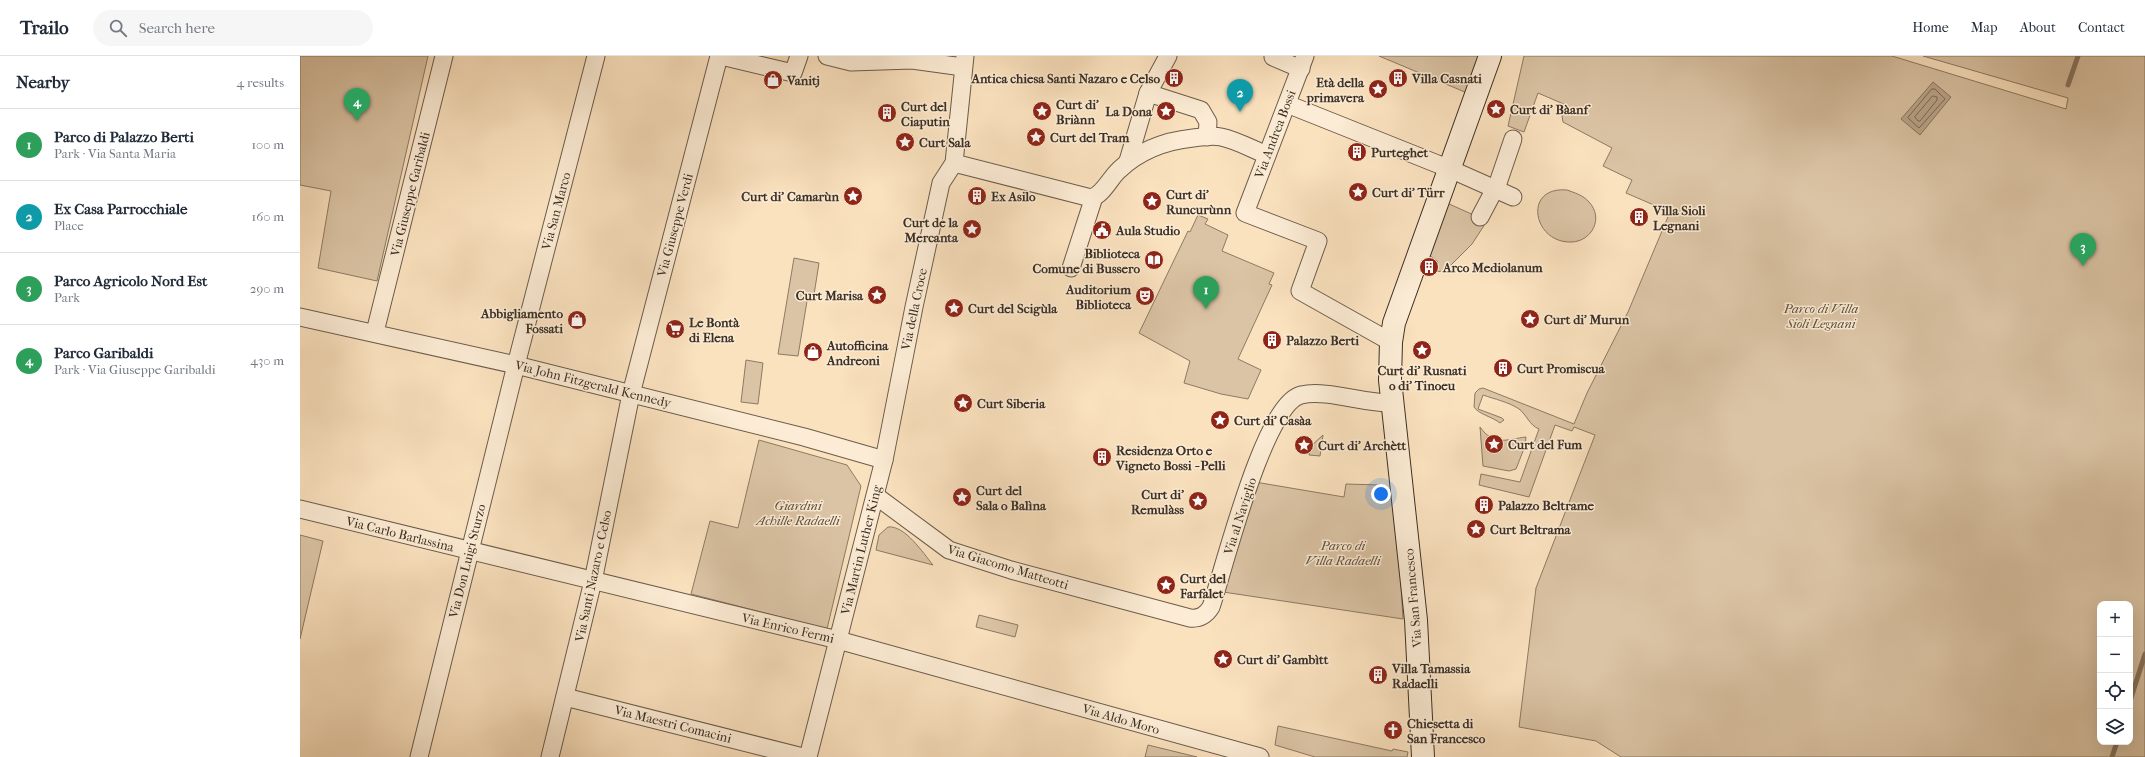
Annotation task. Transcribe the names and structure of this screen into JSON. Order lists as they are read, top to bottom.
{
  "streets": {
    "street": [
      "Via Andrea Bossi",
      "Via Giuseppe Garibaldi",
      "Via San Marco",
      "Via Giuseppe Verdi",
      "Via della Croce",
      "Via John Fitzgerald Kennedy",
      "Via al Naviglio",
      "Via Carlo Barlassina",
      "Via Martin Luther King",
      "Via Don Luigi Sturzo",
      "Via Giacomo Matteotti",
      "Via Santi Nazaro e Celso",
      "Via San Francesco",
      "Via Enrico Fermi",
      "Via Aldo Moro",
      "Via Maestri Comacini"
    ]
  },
  "crossings": [
    ["Via Andrea Bossi", "Via San Francesco"],
    ["Via Giuseppe Garibaldi", "Via John Fitzgerald Kennedy"],
    ["Via San Marco", "Via John Fitzgerald Kennedy"],
    ["Via San Marco", "Via Don Luigi Sturzo"],
    ["Via Giuseppe Verdi", "Via John Fitzgerald Kennedy"],
    ["Via Giuseppe Verdi", "Via Santi Nazaro e Celso"],
    ["Via della Croce", "Via John Fitzgerald Kennedy"],
    ["Via della Croce", "Via Martin Luther King"],
    ["Via John Fitzgerald Kennedy", "Via Martin Luther King"],
    ["Via John Fitzgerald Kennedy", "Via Don Luigi Sturzo"],
    ["Via John Fitzgerald Kennedy", "Via Santi Nazaro e Celso"],
    ["Via al Naviglio", "Via Giacomo Matteotti"],
    ["Via al Naviglio", "Via San Francesco"],
    ["Via Carlo Barlassina", "Via Don Luigi Sturzo"],
    ["Via Carlo Barlassina", "Via Santi Nazaro e Celso"],
    ["Via Carlo Barlassina", "Via Enrico Fermi"],
    ["Via Martin Luther King", "Via Giacomo Matteotti"],
    ["Via Martin Luther King", "Via Enrico Fermi"],
    ["Via Santi Nazaro e Celso", "Via Enrico Fermi"],
    ["Via Santi Nazaro e Celso", "Via Maestri Comacini"],
    ["Via Enrico Fermi", "Via Aldo Moro"]
  ],
  "parks": ["Parco di Villa Sioli Legnani", "Giardini Achille Radaelli", "Parco di Villa Radaelli"],
  "places": {
    "building": [
      "Antica chiesa Santi Nazaro e Celso",
      "Villa Casnati",
      "Curt del Ciaputin",
      "Purteghet",
      "Ex Asilo",
      "Villa Sioli Legnani",
      "Arco Mediolanum",
      "Palazzo Berti",
      "Curt Promiscua",
      "Residenza Orto e Vigneto Bossi - Pelli",
      "Palazzo Beltrame",
      "Villa Tamassia Radaelli"
    ],
    "shop": ["Vanitj", "Abbigliamento Fossati", "Autofficina Andreoni"],
    "place": [
      "Età della primavera",
      "Curt di' Bàanf",
      "Curt di' Briànn",
      "La Dona",
      "Curt del Tram",
      "Curt Sala",
      "Curt di' Türr",
      "Curt di' Camarùn",
      "Curt di' Runcurùnn",
      "Curt de la Mercanta",
      "Curt Marisa",
      "Curt del Scigùla",
      "Curt di' Murun",
      "Curt di' Rusnati o di' Tinoeu",
      "Curt Siberia",
      "Curt di' Casàa",
      "Curt del Fum",
      "Curt di' Archètt",
      "Curt del Sala o Balìna",
      "Curt di' Remulàss",
      "Curt Beltrama",
      "Curt del Farfalet",
      "Curt di' Gambìtt"
    ],
    "public building": ["Aula Studio"],
    "library": ["Biblioteca Comune di Bussero"],
    "theatre": ["Auditorium Biblioteca"],
    "supermarket": ["Le Bontà di Elena"],
    "church": ["Chiesetta di San Francesco"]
  },
  "page": {
    "header": "Trailo",
    "search": "Search here",
    "nav": [
      "Home",
      "Map",
      "About",
      "Contact"
    ],
    "heading": ["Nearby", "4 results"],
    "pins": [
      "2",
      "4",
      "3",
      "1"
    ],
    "list": [
      {
        "mark": "1",
        "name": "Parco di Palazzo Berti",
        "note": "Park · Via Santa Maria",
        "value": "100 m"
      },
      {
        "mark": "2",
        "name": "Ex Casa Parrocchiale",
        "note": "Place",
        "value": "160 m"
      },
      {
        "mark": "3",
        "name": "Parco Agricolo Nord Est",
        "note": "Park",
        "value": "290 m"
      },
      {
        "mark": "4",
        "name": "Parco Garibaldi",
        "note": "Park · Via Giuseppe Garibaldi",
        "value": "430 m"
      }
    ],
    "map_buttons": ["+", "−"]
  }
}
